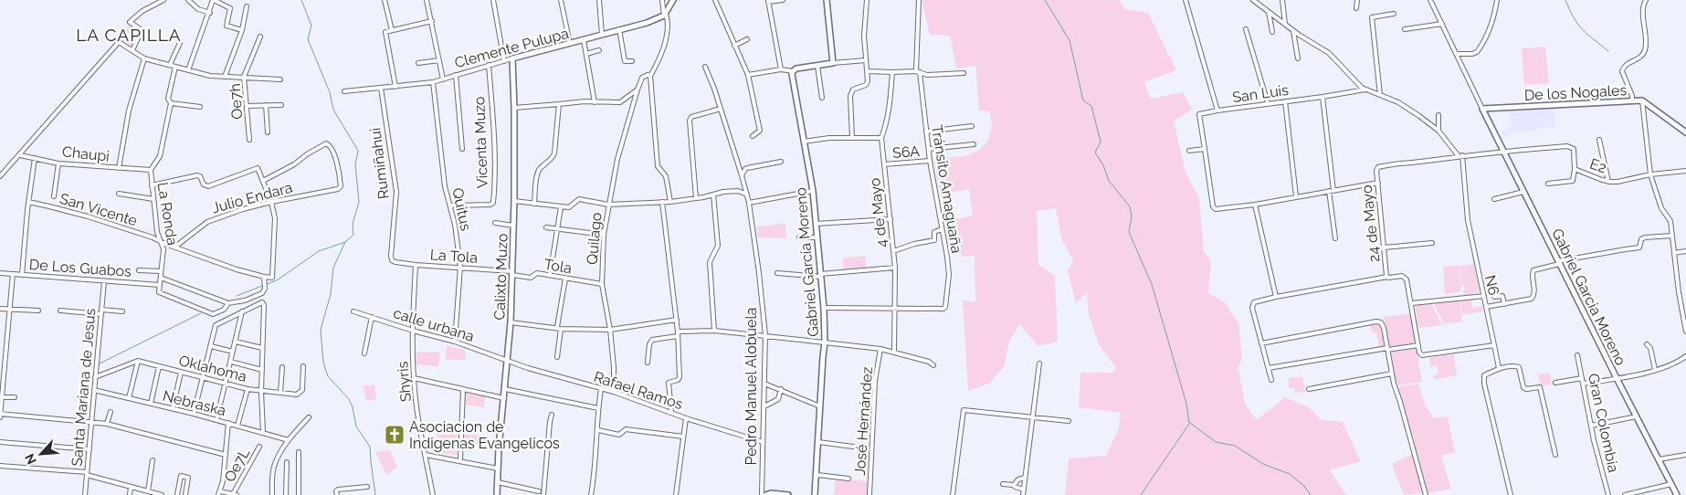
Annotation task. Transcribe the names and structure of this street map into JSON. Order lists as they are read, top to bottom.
{
  "streets": {
    "street": [
      "Clemente Pulupa",
      "De los Nogales",
      "San Luis",
      "Oe7h",
      "Vicenta Muzo",
      "S6A",
      "Chaupi",
      "Rumiñahui",
      "E2",
      "Tránsito Amaguaña",
      "Julio Endara",
      "San Vicente",
      "Quitus",
      "4 de Mayo",
      "La Ronda",
      "24 de Mayo",
      "Quilago",
      "La Tola",
      "Gabriel García Moreno",
      "Tola",
      "De Los Guabos",
      "Calixto Muzo",
      "N6",
      "Gabriel Garcia Moreno",
      "calle urbana",
      "Oklahoma",
      "Shyris",
      "Pedro Manuel Alobuela",
      "Santa Mariana de Jesus",
      "Rafael Ramos",
      "Nebraska",
      "José Hernández",
      "Gran Colombia",
      "Oe7L"
    ]
  },
  "crossings": [
    ["Clemente Pulupa", "Vicenta Muzo"],
    ["Clemente Pulupa", "Rumiñahui"],
    ["Clemente Pulupa", "Quitus"],
    ["Clemente Pulupa", "Calixto Muzo"],
    ["De los Nogales", "Gabriel Garcia Moreno"],
    ["Vicenta Muzo", "Quitus"],
    ["S6A", "Tránsito Amaguaña"],
    ["S6A", "4 de Mayo"],
    ["Chaupi", "La Ronda"],
    ["Rumiñahui", "La Tola"],
    ["E2", "24 de Mayo"],
    ["E2", "Gabriel Garcia Moreno"],
    ["Tránsito Amaguaña", "4 de Mayo"],
    ["Julio Endara", "San Vicente"],
    ["San Vicente", "La Ronda"],
    ["Quitus", "La Tola"],
    ["Quitus", "calle urbana"],
    ["La Ronda", "De Los Guabos"],
    ["24 de Mayo", "N6"],
    ["24 de Mayo", "Gabriel Garcia Moreno"],
    ["Quilago", "Tola"],
    ["Quilago", "Rafael Ramos"],
    ["La Tola", "Tola"],
    ["La Tola", "Calixto Muzo"],
    ["La Tola", "Shyris"],
    ["Tola", "Calixto Muzo"],
    ["De Los Guabos", "Santa Mariana de Jesus"],
    ["Calixto Muzo", "calle urbana"],
    ["Calixto Muzo", "Rafael Ramos"],
    ["calle urbana", "Shyris"],
    ["calle urbana", "Rafael Ramos"],
    ["Pedro Manuel Alobuela", "Rafael Ramos"],
    ["Santa Mariana de Jesus", "Nebraska"]
  ],
  "districts": ["LA CAPILLA"],
  "places": {
    "church": ["Asociacion de Indigenas Evangelicos"]
  },
  "north": "bottom left"
}
